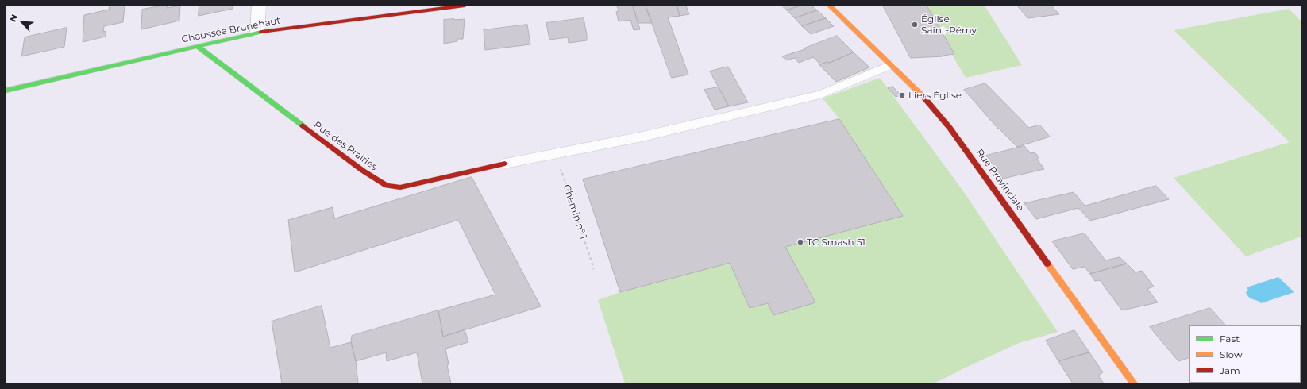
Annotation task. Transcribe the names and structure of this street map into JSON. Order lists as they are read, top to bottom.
{
  "streets": {
    "street": ["Chaussée Brunehaut", "Rue des Prairies", "Rue Provinciale"],
    "path": ["Chemin n° 1"]
  },
  "crossings": [
    ["Chaussée Brunehaut", "Rue des Prairies"]
  ],
  "places": ["Église Saint-Rémy", "Liers Église", "TC Smash 51"],
  "legend": ["Fast", "Slow", "Jam"],
  "north": "top left"
}
